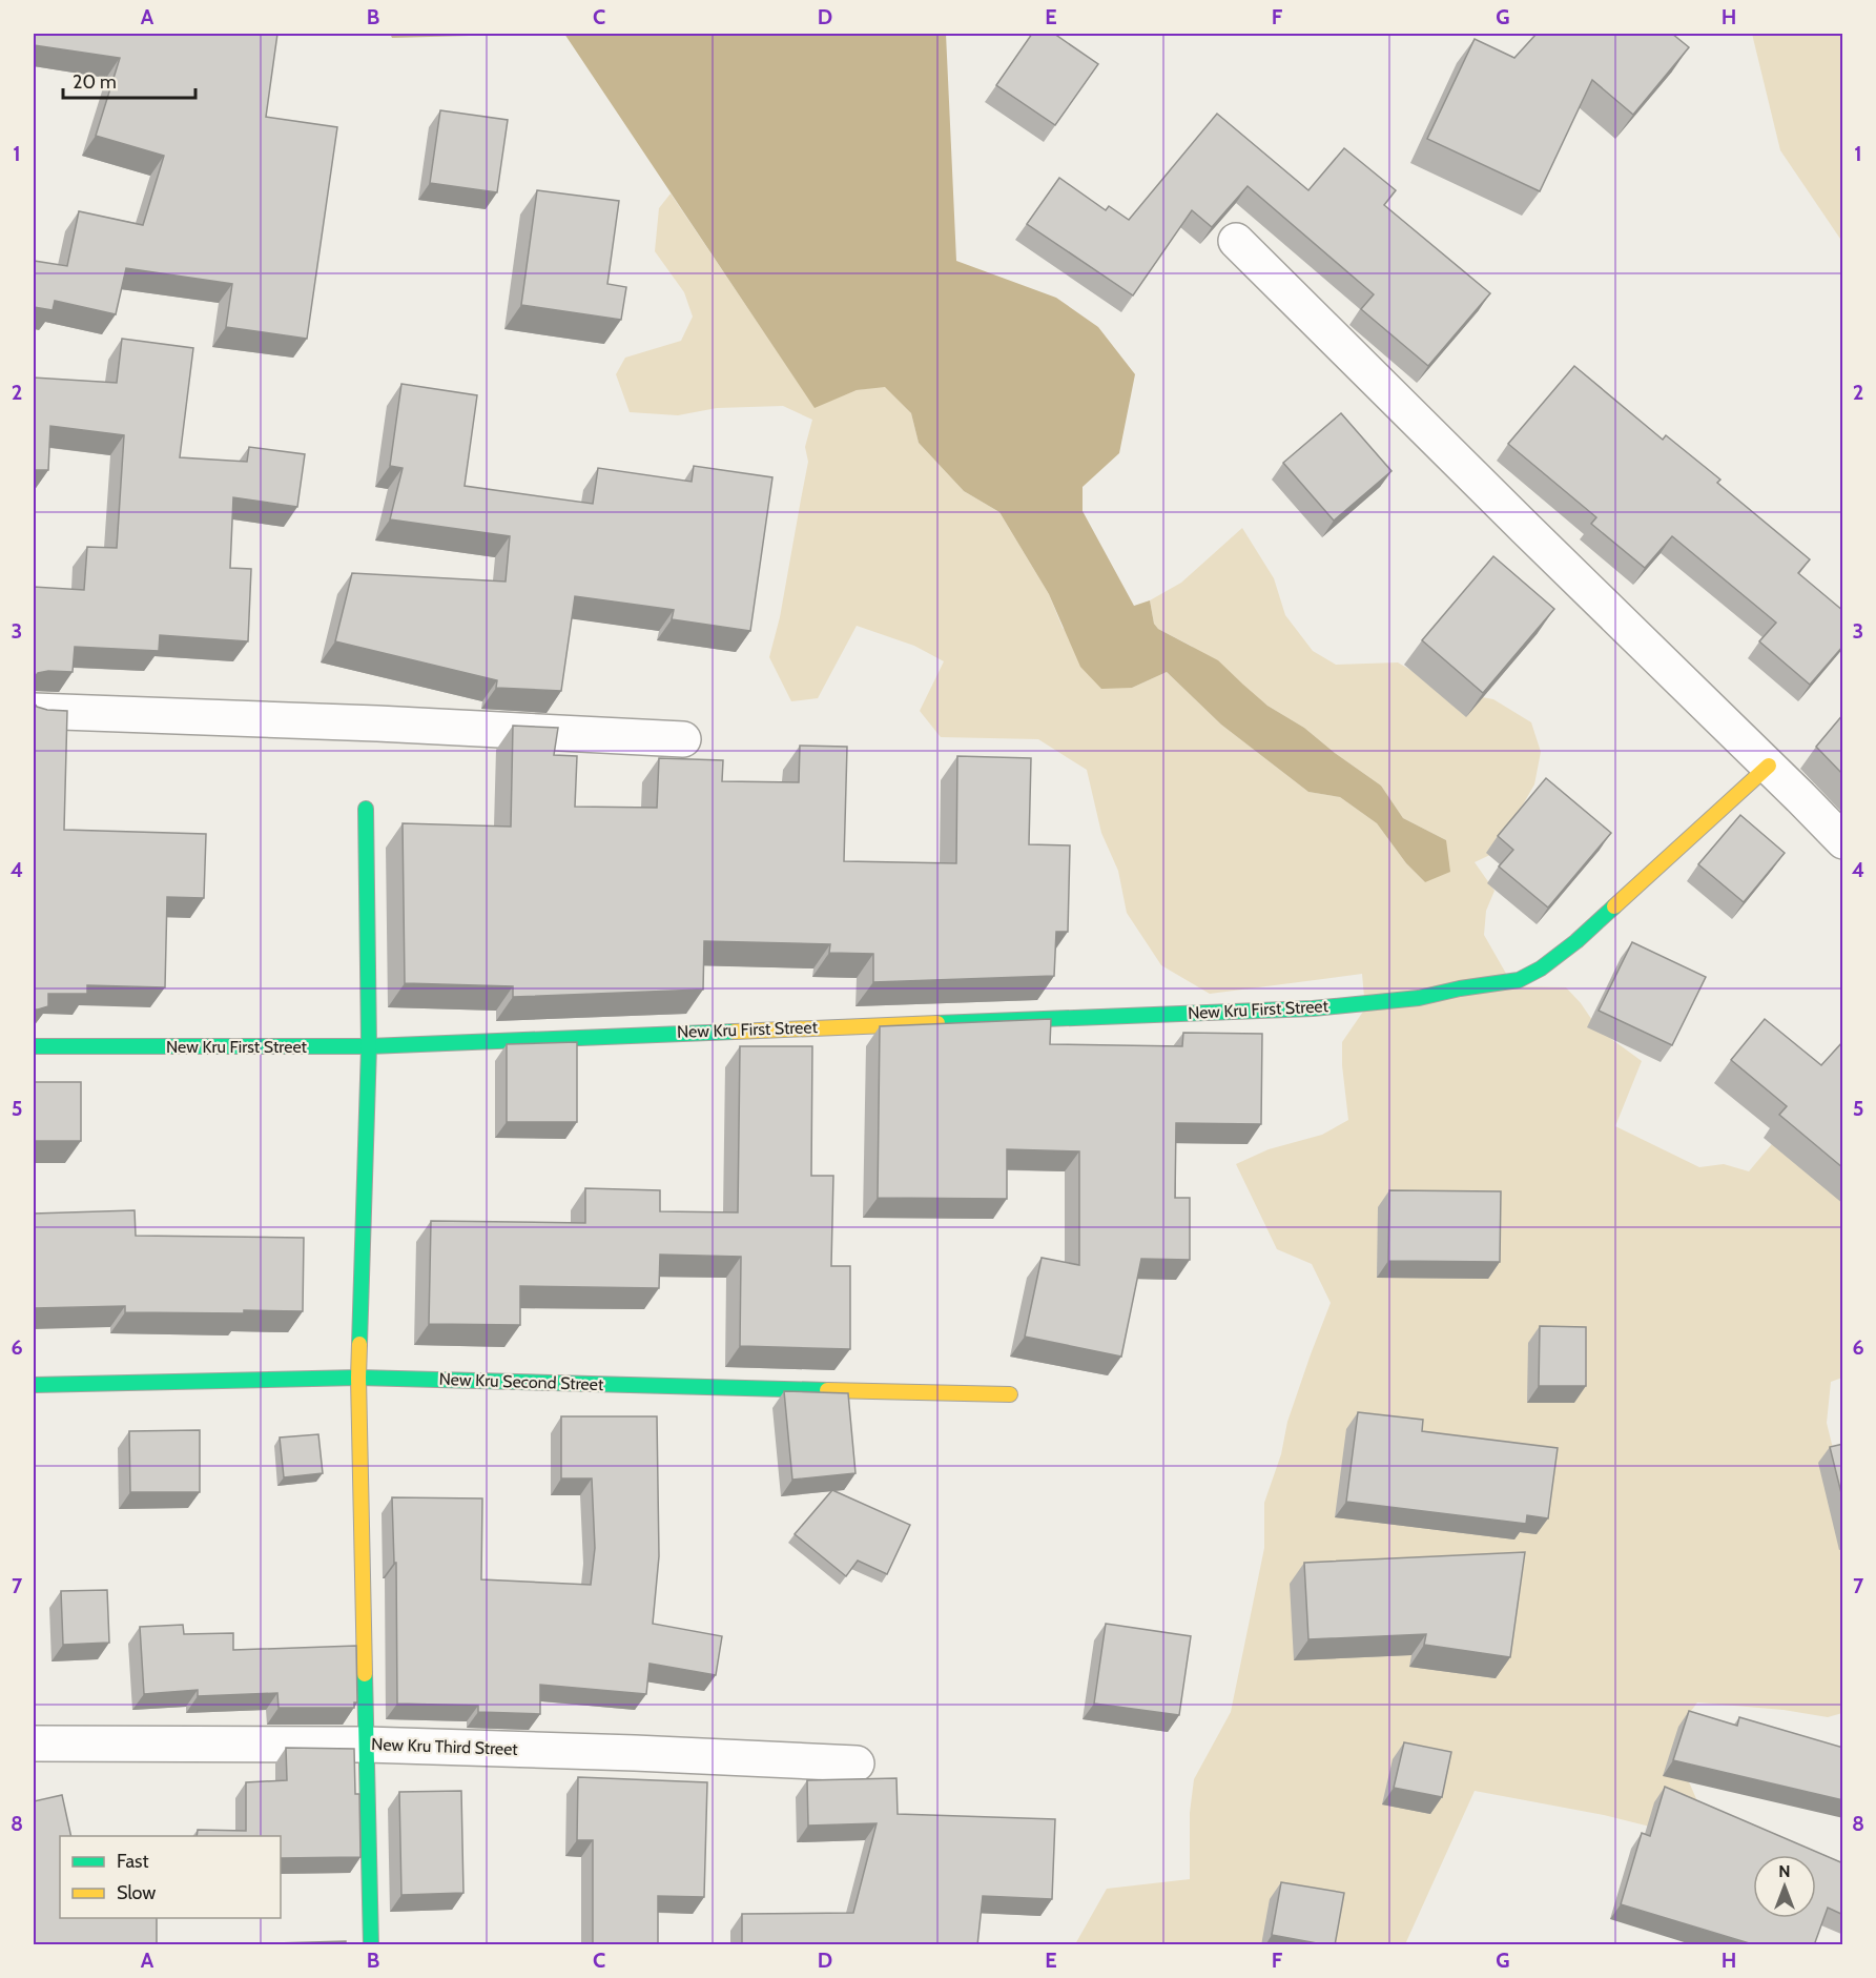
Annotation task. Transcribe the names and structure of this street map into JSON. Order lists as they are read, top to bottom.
{
  "streets": {
    "street": ["New Kru First Street", "New Kru Second Street", "New Kru Third Street"]
  },
  "legend": ["Fast", "Slow"],
  "scale_bar": "20 m",
  "north": "top",
  "grid": {
    "columns": [
      "A",
      "B",
      "C",
      "D",
      "E",
      "F",
      "G",
      "H"
    ],
    "rows": [
      "1",
      "2",
      "3",
      "4",
      "5",
      "6",
      "7",
      "8"
    ]
  }
}
